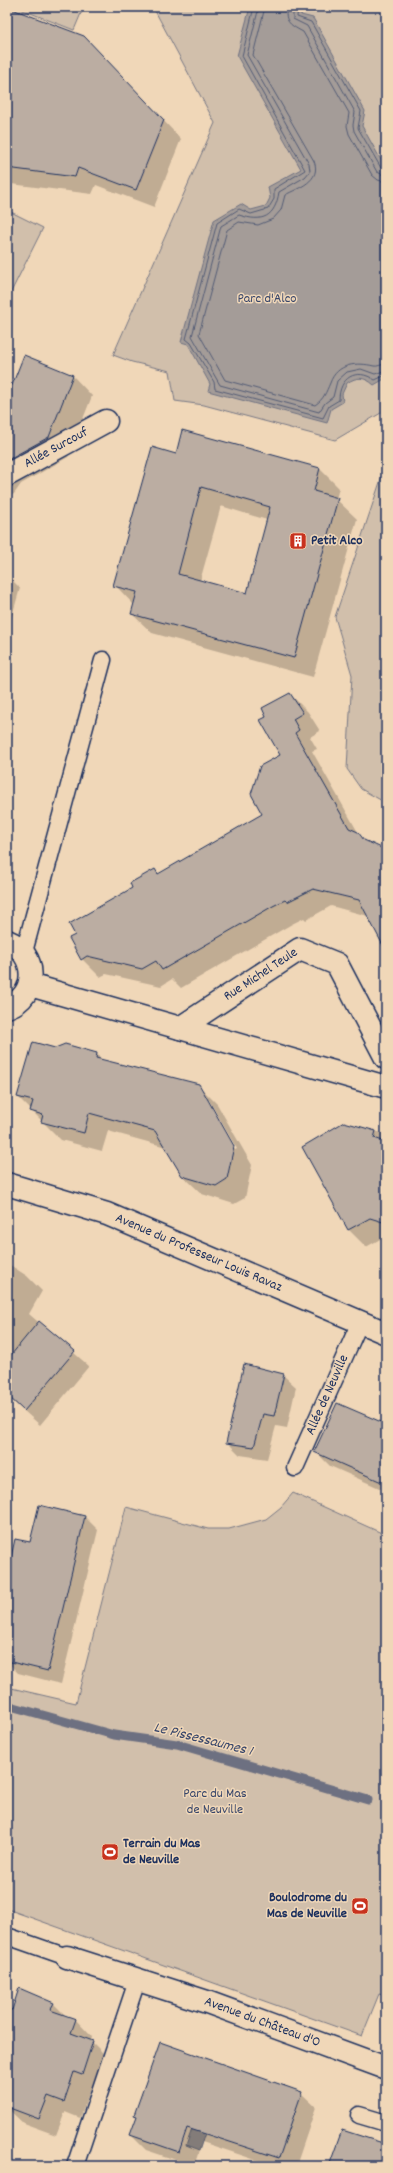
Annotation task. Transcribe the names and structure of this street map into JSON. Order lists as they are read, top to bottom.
{
  "streets": {
    "street": [
      "Allée Surcouf",
      "Rue Michel Teule",
      "Avenue du Professeur Louis Ravaz",
      "Avenue du Château d'O"
    ],
    "lane": ["Allée de Neuville"]
  },
  "crossings": [
    ["Avenue du Professeur Louis Ravaz", "Allée de Neuville"]
  ],
  "water": ["Le Pissessaumes 1"],
  "parks": ["Parc d'Alco", "Parc du Mas de Neuville"],
  "places": {
    "building": ["Petit Alco"],
    "sports": ["Terrain du Mas de Neuville", "Boulodrome du Mas de Neuville"]
  }
}
